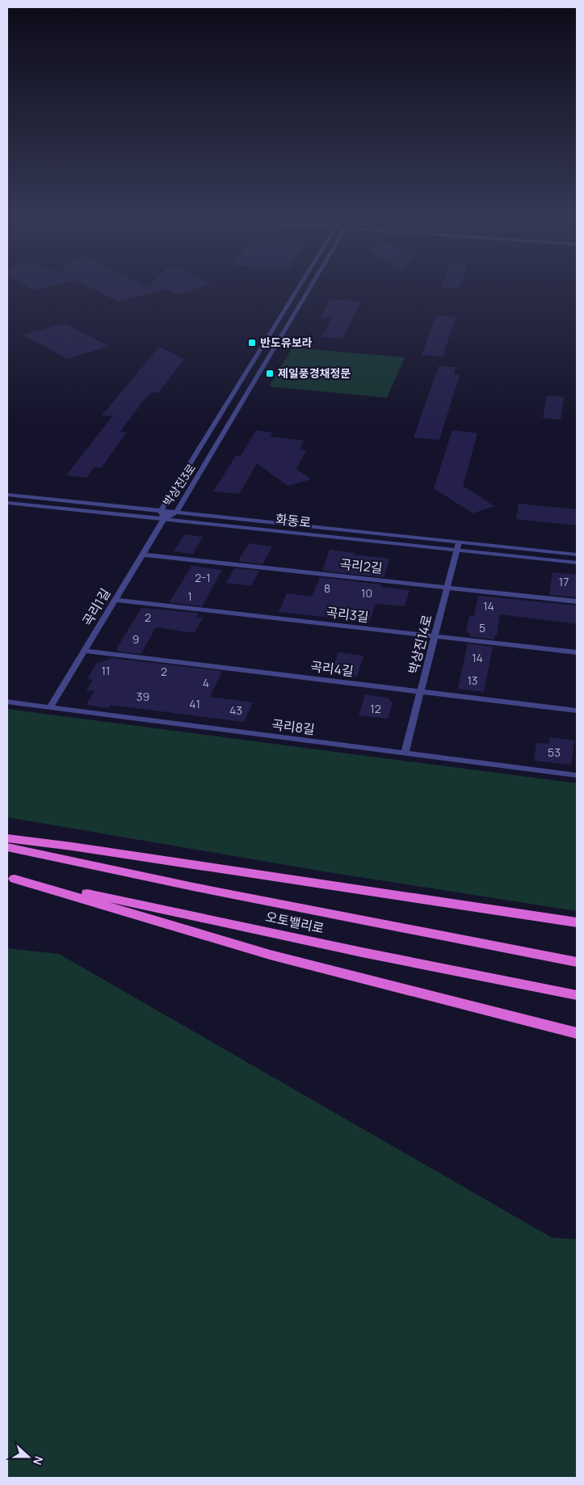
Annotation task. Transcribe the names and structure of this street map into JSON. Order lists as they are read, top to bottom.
{
  "streets": {
    "highway": ["오토밸리로"],
    "street": [
      "박상진3로",
      "화동로",
      "곡리2길",
      "곡리1길",
      "곡리3길",
      "박상진14로",
      "곡리4길",
      "곡리8길"
    ]
  },
  "crossings": [
    ["박상진3로", "화동로"],
    ["박상진3로", "곡리1길"],
    ["화동로", "곡리1길"],
    ["화동로", "박상진14로"],
    ["곡리2길", "곡리1길"],
    ["곡리2길", "박상진14로"],
    ["곡리1길", "곡리3길"],
    ["곡리1길", "곡리4길"],
    ["곡리1길", "곡리8길"],
    ["곡리3길", "박상진14로"],
    ["박상진14로", "곡리4길"],
    ["박상진14로", "곡리8길"]
  ],
  "places": {
    "transit": ["반도유보라", "제일풍경채정문"]
  },
  "house_numbers": [
    "2-1",
    "17",
    "8",
    "10",
    "1",
    "14",
    "2",
    "5",
    "9",
    "14",
    "11",
    "2",
    "13",
    "4",
    "39",
    "41",
    "12",
    "43",
    "53"
  ],
  "north": "right"
}
